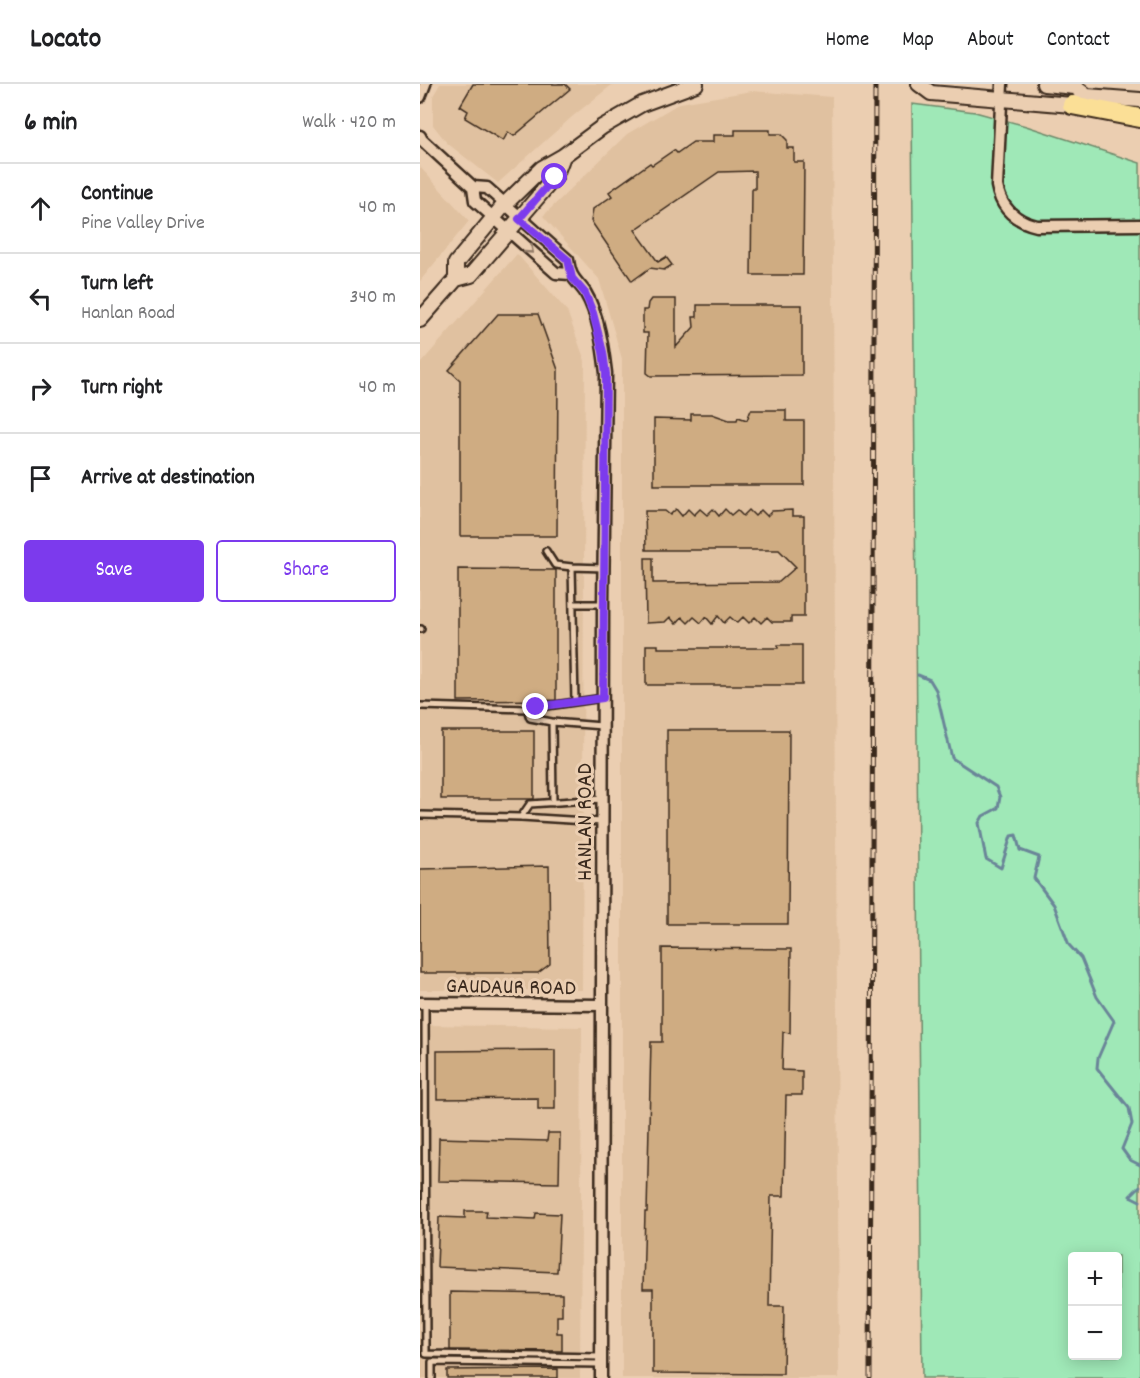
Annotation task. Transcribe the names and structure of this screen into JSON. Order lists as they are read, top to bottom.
{
  "streets": {
    "street": ["HANLAN ROAD", "GAUDAUR ROAD"]
  },
  "crossings": [
    ["HANLAN ROAD", "GAUDAUR ROAD"]
  ],
  "page": {
    "header": "Locato",
    "nav": [
      "Home",
      "Map",
      "About",
      "Contact"
    ],
    "heading": ["6 min", "Walk · 420 m"],
    "list": [
      ["Continue", "Pine Valley Drive", "40 m"],
      ["Turn left", "Hanlan Road", "340 m"],
      ["Turn right", "40 m"],
      "Arrive at destination"
    ],
    "buttons": ["Save", "Share"],
    "map_buttons": ["+", "−"]
  }
}
